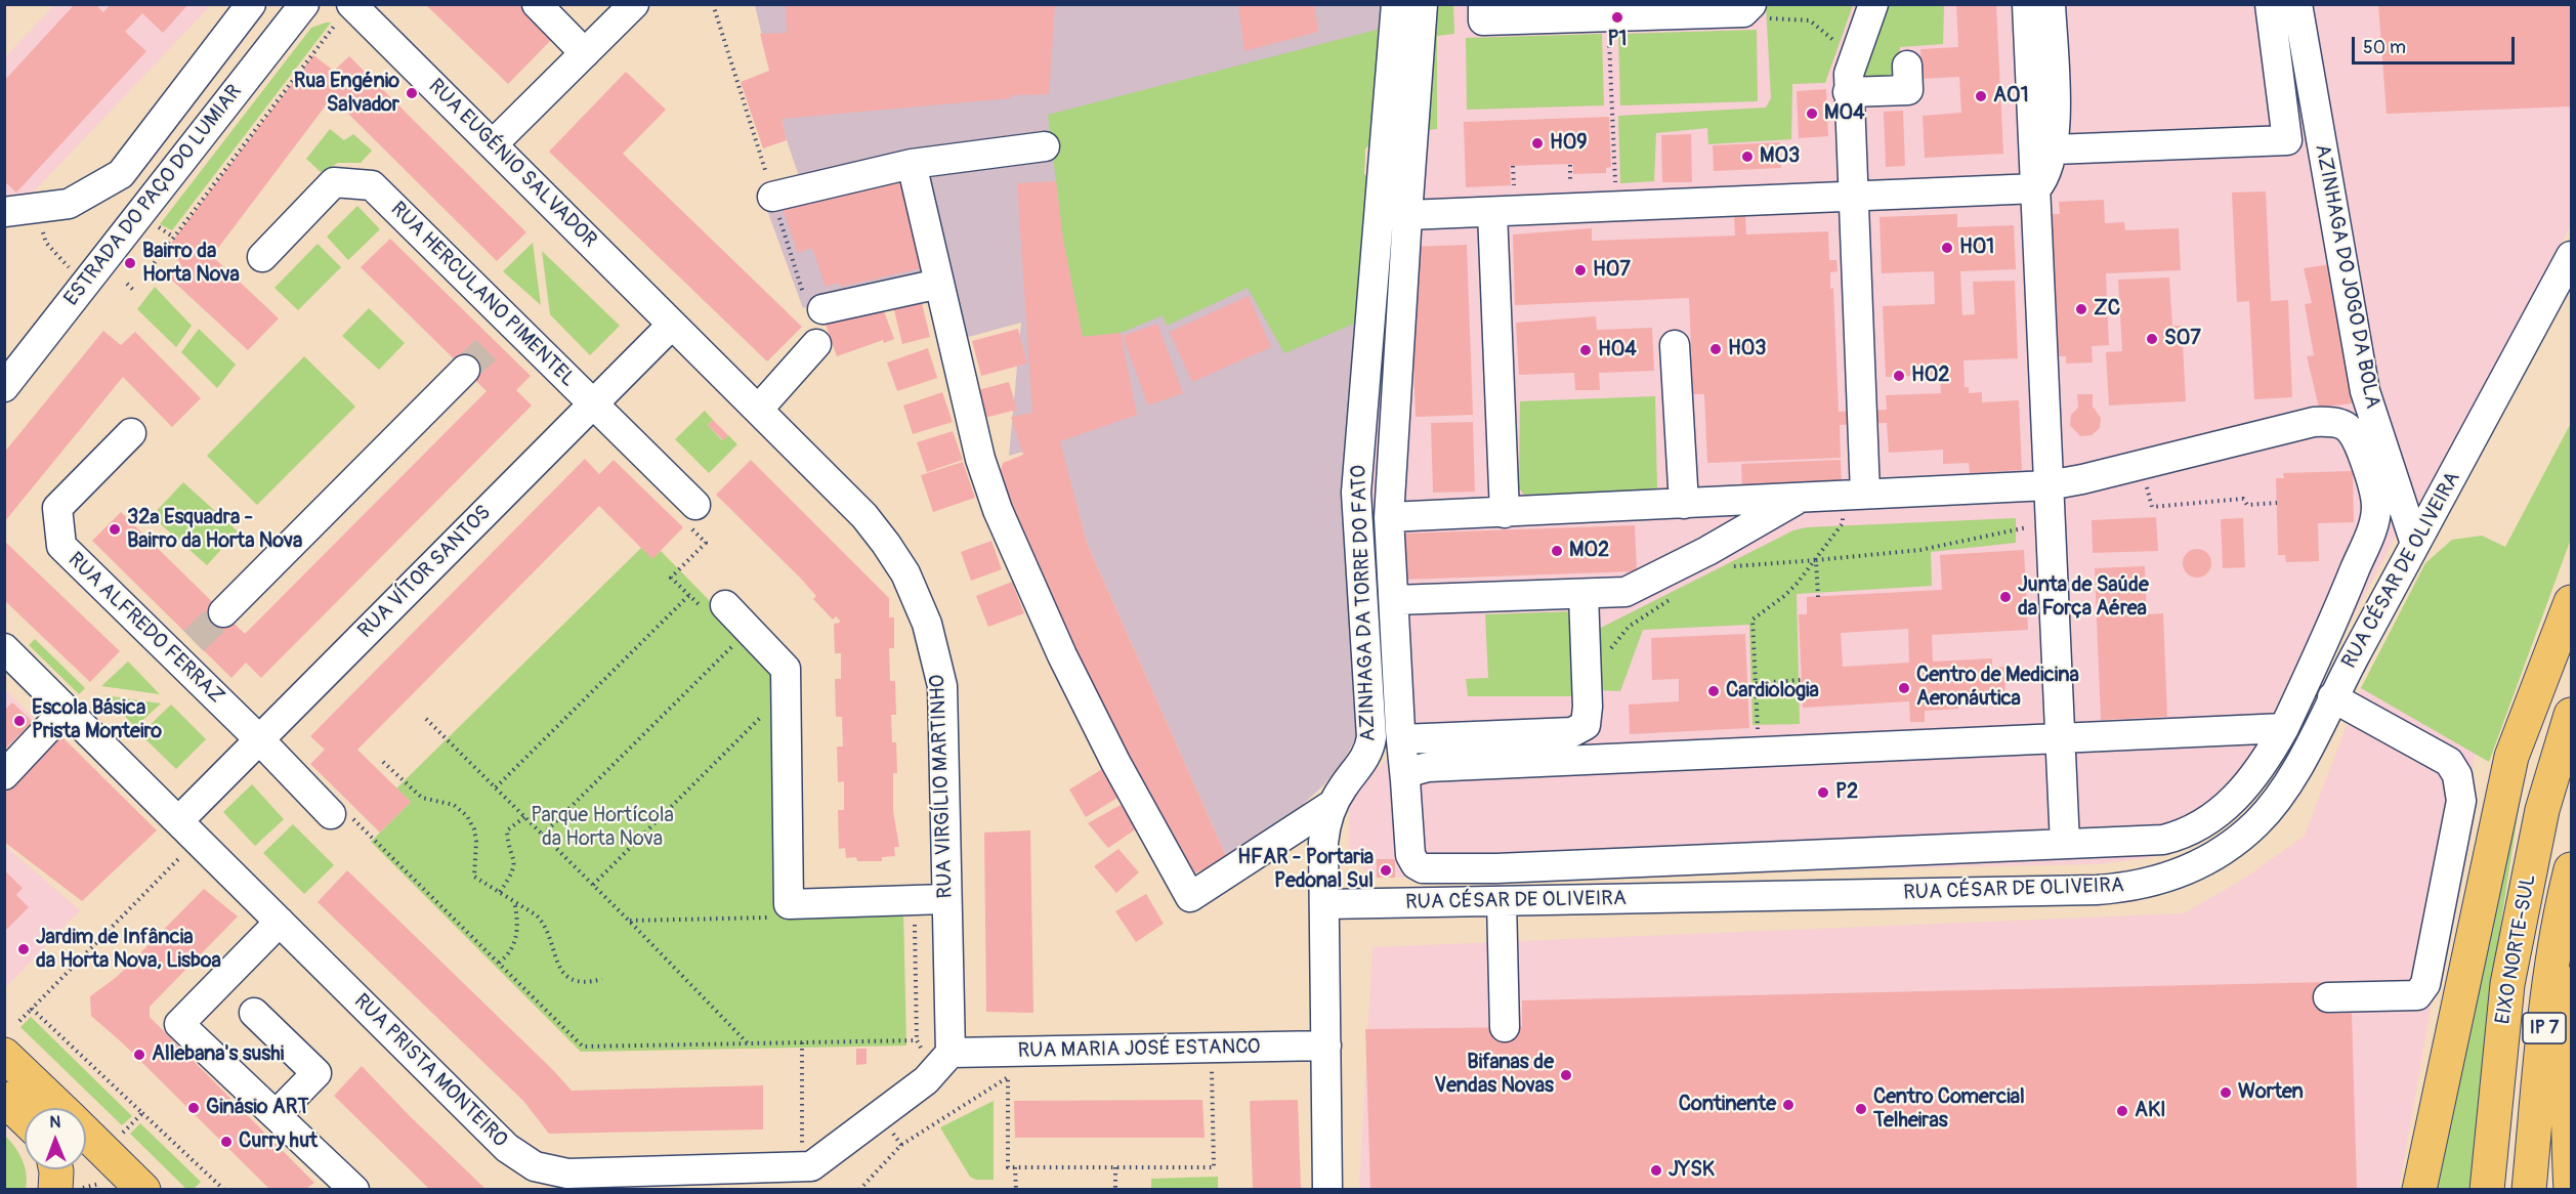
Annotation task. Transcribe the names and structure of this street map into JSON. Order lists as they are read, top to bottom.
{
  "streets": {
    "main road": ["EIXO NORTE-SUL", "IP 7"],
    "street": [
      "RUA EUGÉNIO SALVADOR",
      "ESTRADA DO PAÇO DO LUMIAR",
      "AZINHAGA DO JOGO DA BOLA",
      "RUA HERCULANO PIMENTEL",
      "RUA CÉSAR DE OLIVEIRA",
      "RUA VÍTOR SANTOS",
      "AZINHAGA DA TORRE DO FATO",
      "RUA ALFREDO FERRAZ",
      "RUA VIRGÍLIO MARTINHO",
      "RUA MARIA JOSÉ ESTANCO",
      "RUA PRISTA MONTEIRO"
    ]
  },
  "crossings": [
    ["RUA EUGÉNIO SALVADOR", "RUA VÍTOR SANTOS"],
    ["RUA EUGÉNIO SALVADOR", "RUA VIRGÍLIO MARTINHO"],
    ["AZINHAGA DO JOGO DA BOLA", "RUA CÉSAR DE OLIVEIRA"],
    ["RUA HERCULANO PIMENTEL", "RUA VÍTOR SANTOS"],
    ["RUA CÉSAR DE OLIVEIRA", "AZINHAGA DA TORRE DO FATO"],
    ["RUA VÍTOR SANTOS", "RUA ALFREDO FERRAZ"],
    ["RUA VÍTOR SANTOS", "RUA VIRGÍLIO MARTINHO"],
    ["RUA VÍTOR SANTOS", "RUA PRISTA MONTEIRO"],
    ["AZINHAGA DA TORRE DO FATO", "RUA MARIA JOSÉ ESTANCO"],
    ["RUA VIRGÍLIO MARTINHO", "RUA MARIA JOSÉ ESTANCO"]
  ],
  "parks": ["Parque Hortícola da Horta Nova"],
  "places": [
    "P1",
    "Rua Engénio Salvador",
    "A01",
    "M04",
    "H09",
    "M03",
    "H01",
    "Bairro da Horta Nova",
    "H07",
    "ZC",
    "S07",
    "H03",
    "H04",
    "H02",
    "32ª Esquadra - Bairro da Horta Nova",
    "M02",
    "Junta de Saúde da Força Aérea",
    "Centro de Medicina Aeronáutica",
    "Cardiologia",
    "Escola Básica Prista Monteiro",
    "P2",
    "HFAR - Portaria Pedonal Sul",
    "Jardim de Infância da Horta Nova, Lisboa",
    "Allebana's sushi",
    "Bifanas de Vendas Novas",
    "Worten",
    "Continente",
    "Ginásio ART",
    "Centro Comercial Telheiras",
    "AKI",
    "Curry hut",
    "JYSK"
  ],
  "scale_bar": "50 m",
  "north": "top"
}
